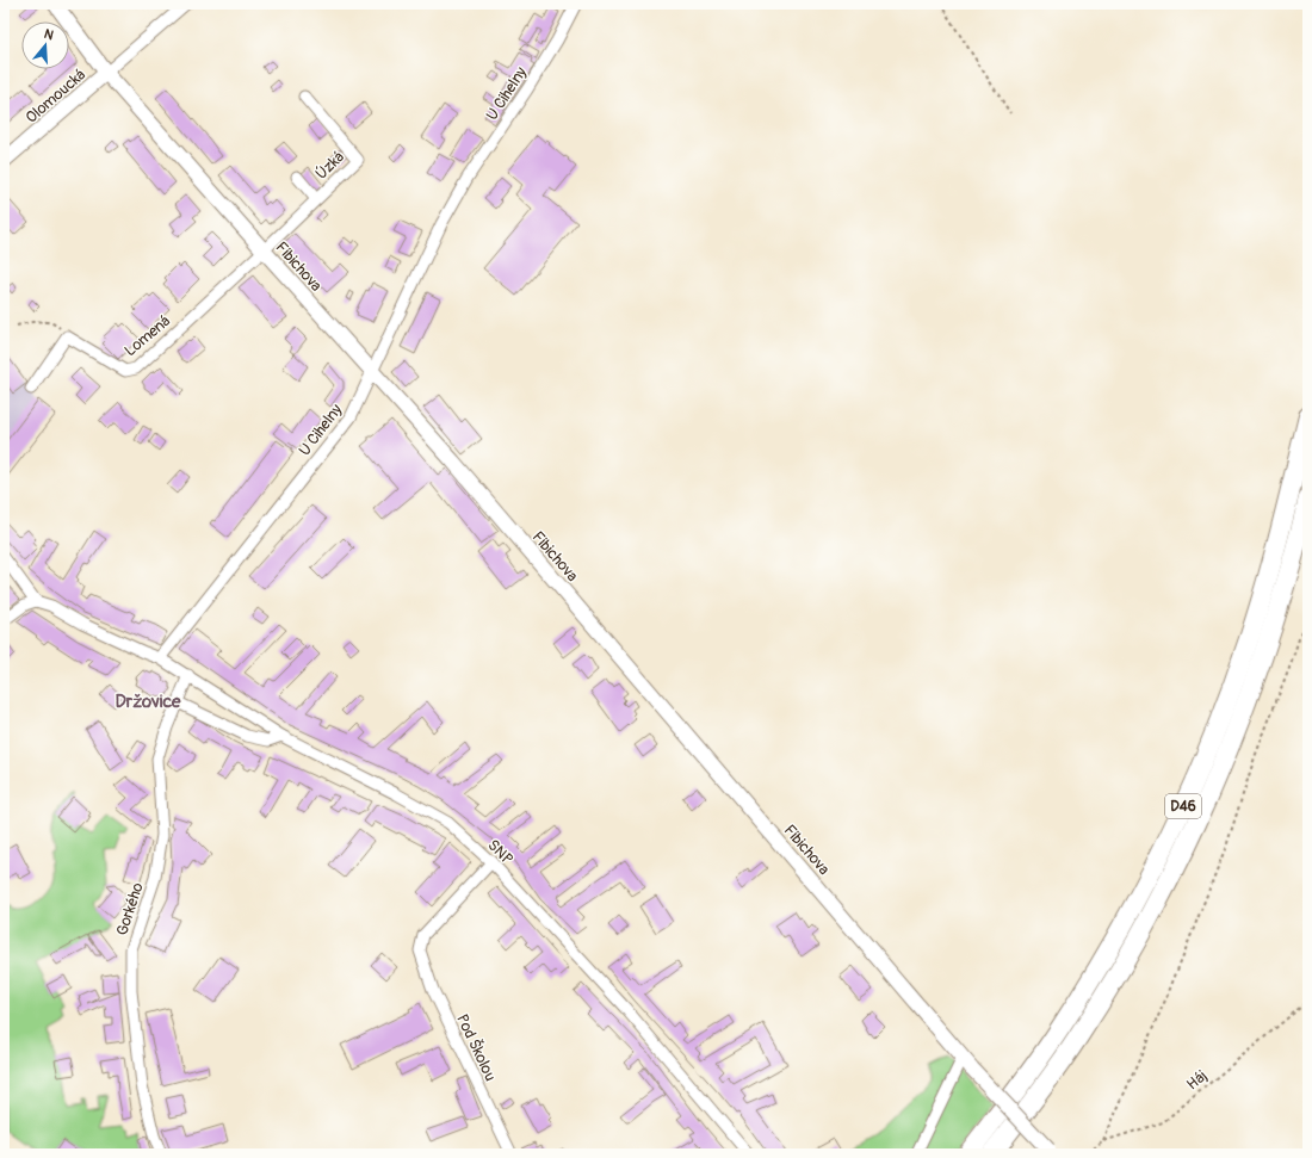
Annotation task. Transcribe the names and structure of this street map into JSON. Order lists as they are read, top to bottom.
{
  "streets": {
    "highway": ["D46"],
    "street": [
      "U Cihelny",
      "Olomoucká",
      "Úzká",
      "Fibichova",
      "Lomená",
      "SNP",
      "Gorkého",
      "Pod Školou"
    ],
    "path": ["Háj"]
  },
  "crossings": [
    ["U Cihelny", "Fibichova"],
    ["U Cihelny", "SNP"],
    ["Olomoucká", "Fibichova"],
    ["Úzká", "Fibichova"],
    ["Úzká", "Lomená"],
    ["Fibichova", "Lomená"],
    ["SNP", "Gorkého"],
    ["SNP", "Pod Školou"]
  ],
  "districts": ["Držovice"],
  "north": "top"
}
